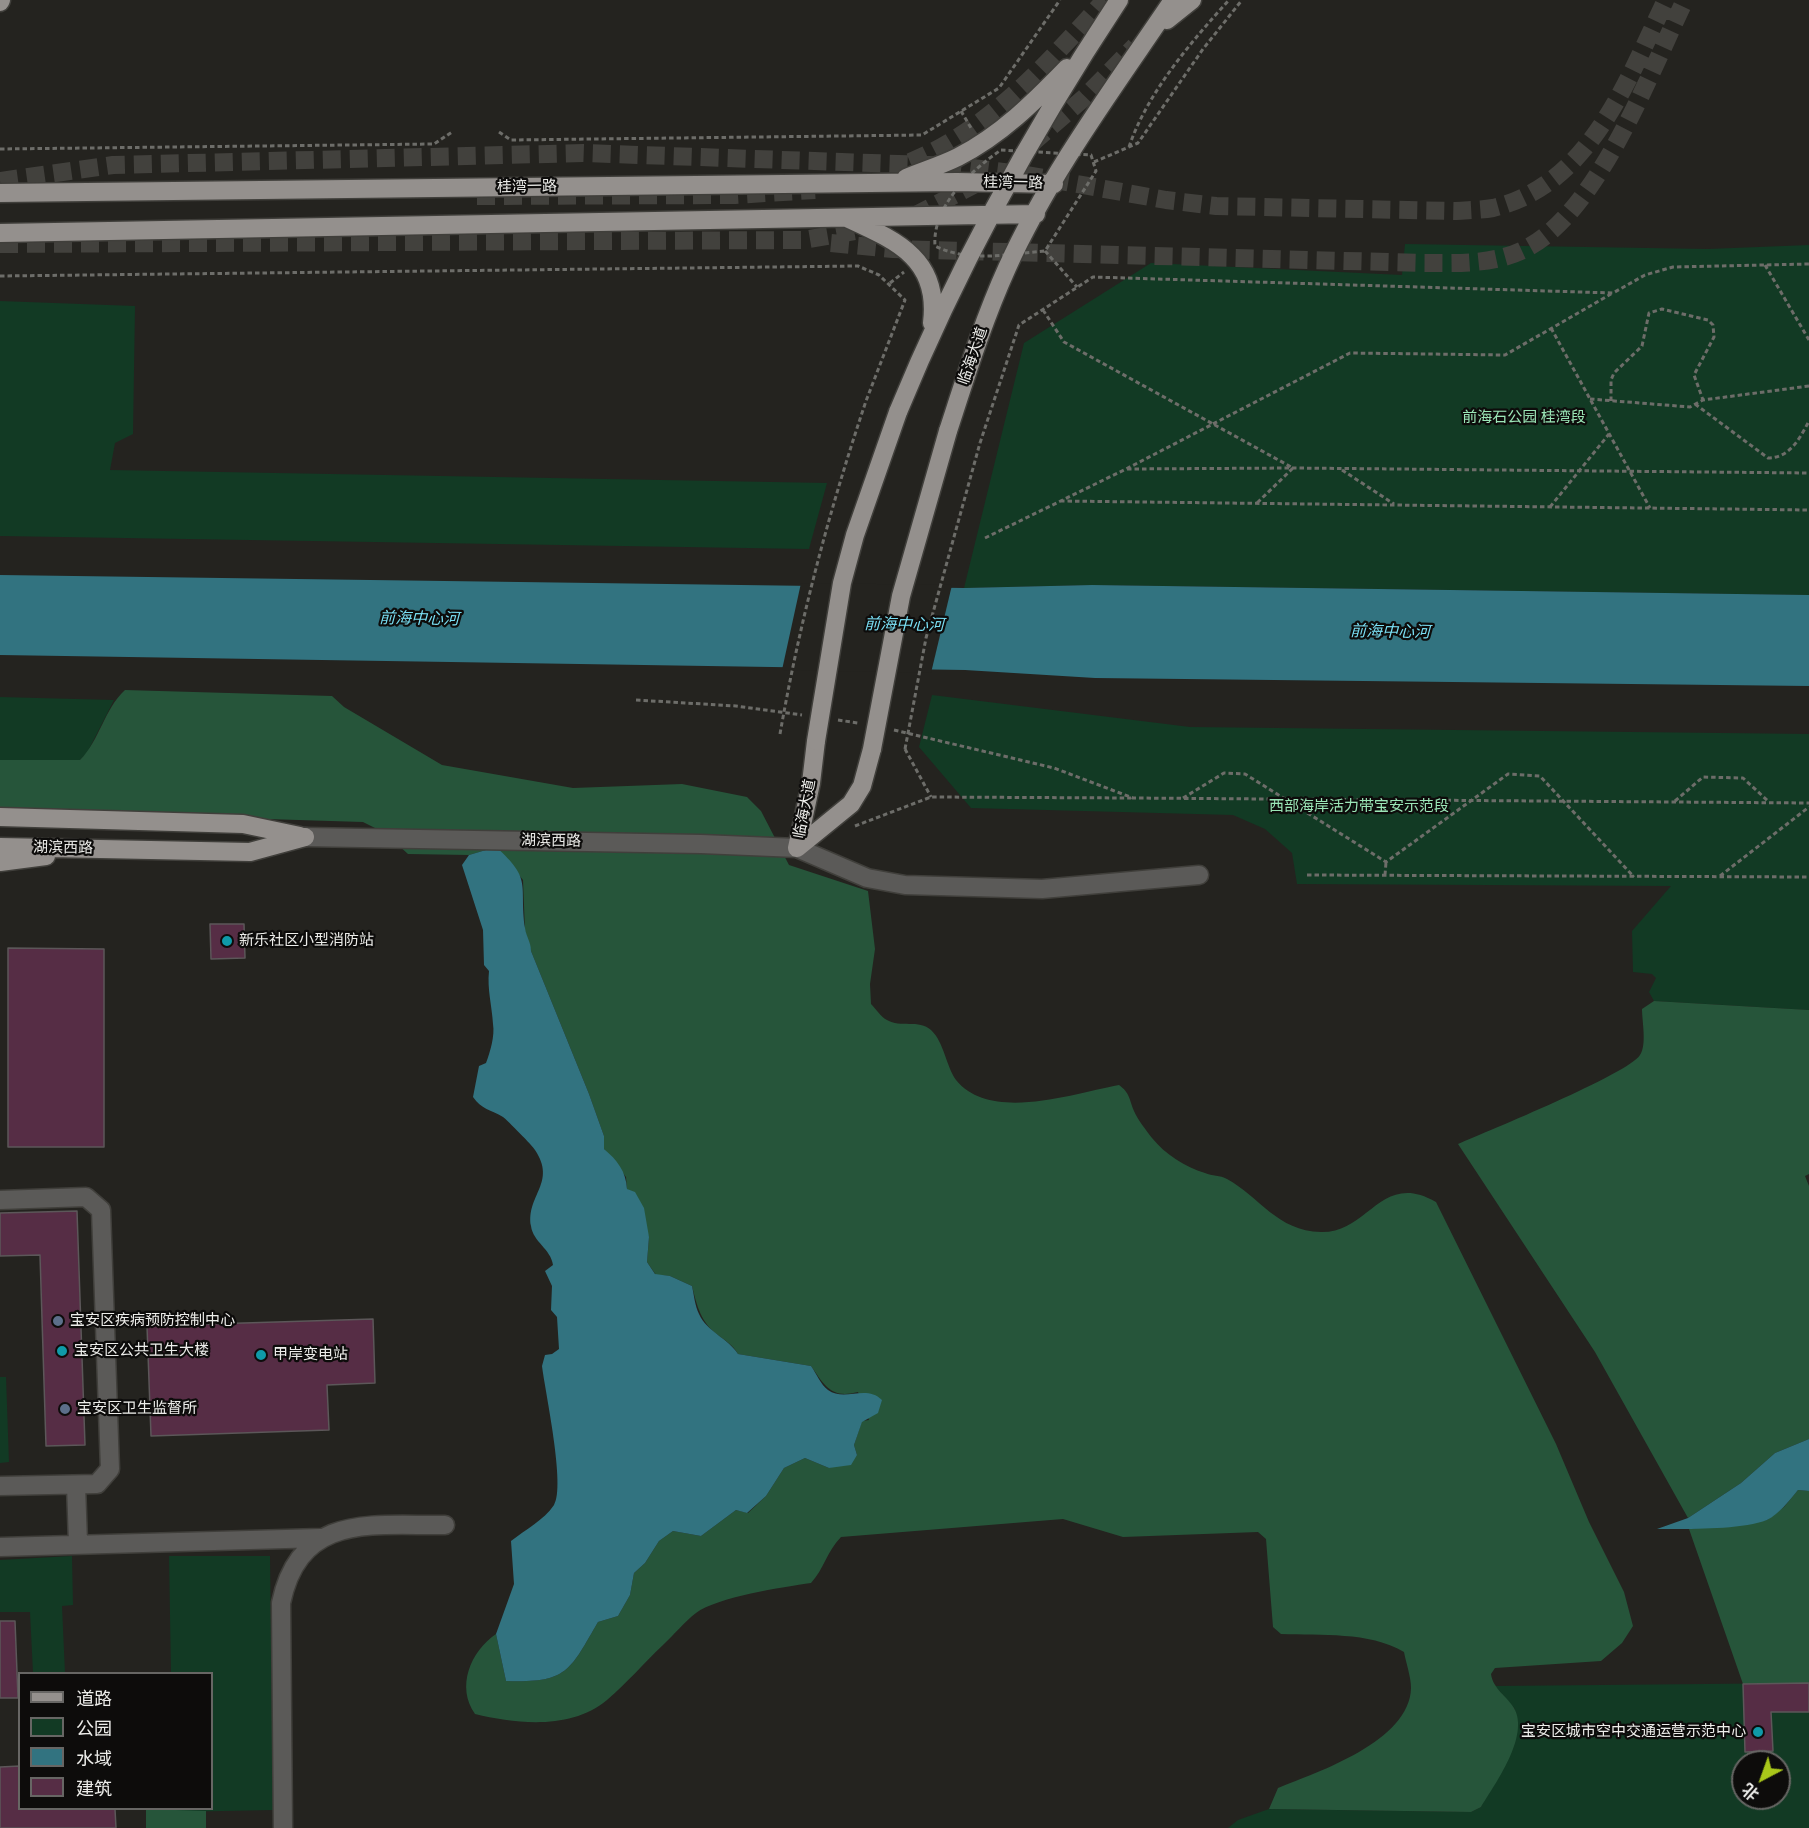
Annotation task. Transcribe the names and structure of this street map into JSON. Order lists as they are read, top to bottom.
{
  "streets": {
    "main road": ["桂湾一路", "临海大道", "湖滨西路"]
  },
  "crossings": [
    ["桂湾一路", "临海大道"],
    ["临海大道", "湖滨西路"]
  ],
  "water": ["前海中心河"],
  "parks": ["前海石公园 桂湾段", "西部海岸活力带宝安示范段"],
  "places": [
    "新乐社区小型消防站",
    "宝安区疾病预防控制中心",
    "宝安区公共卫生大楼",
    "甲岸变电站",
    "宝安区卫生监督所",
    "宝安区城市空中交通运营示范中心"
  ],
  "legend": [
    "道路",
    "公园",
    "水域",
    "建筑"
  ],
  "north": "bottom left"
}
